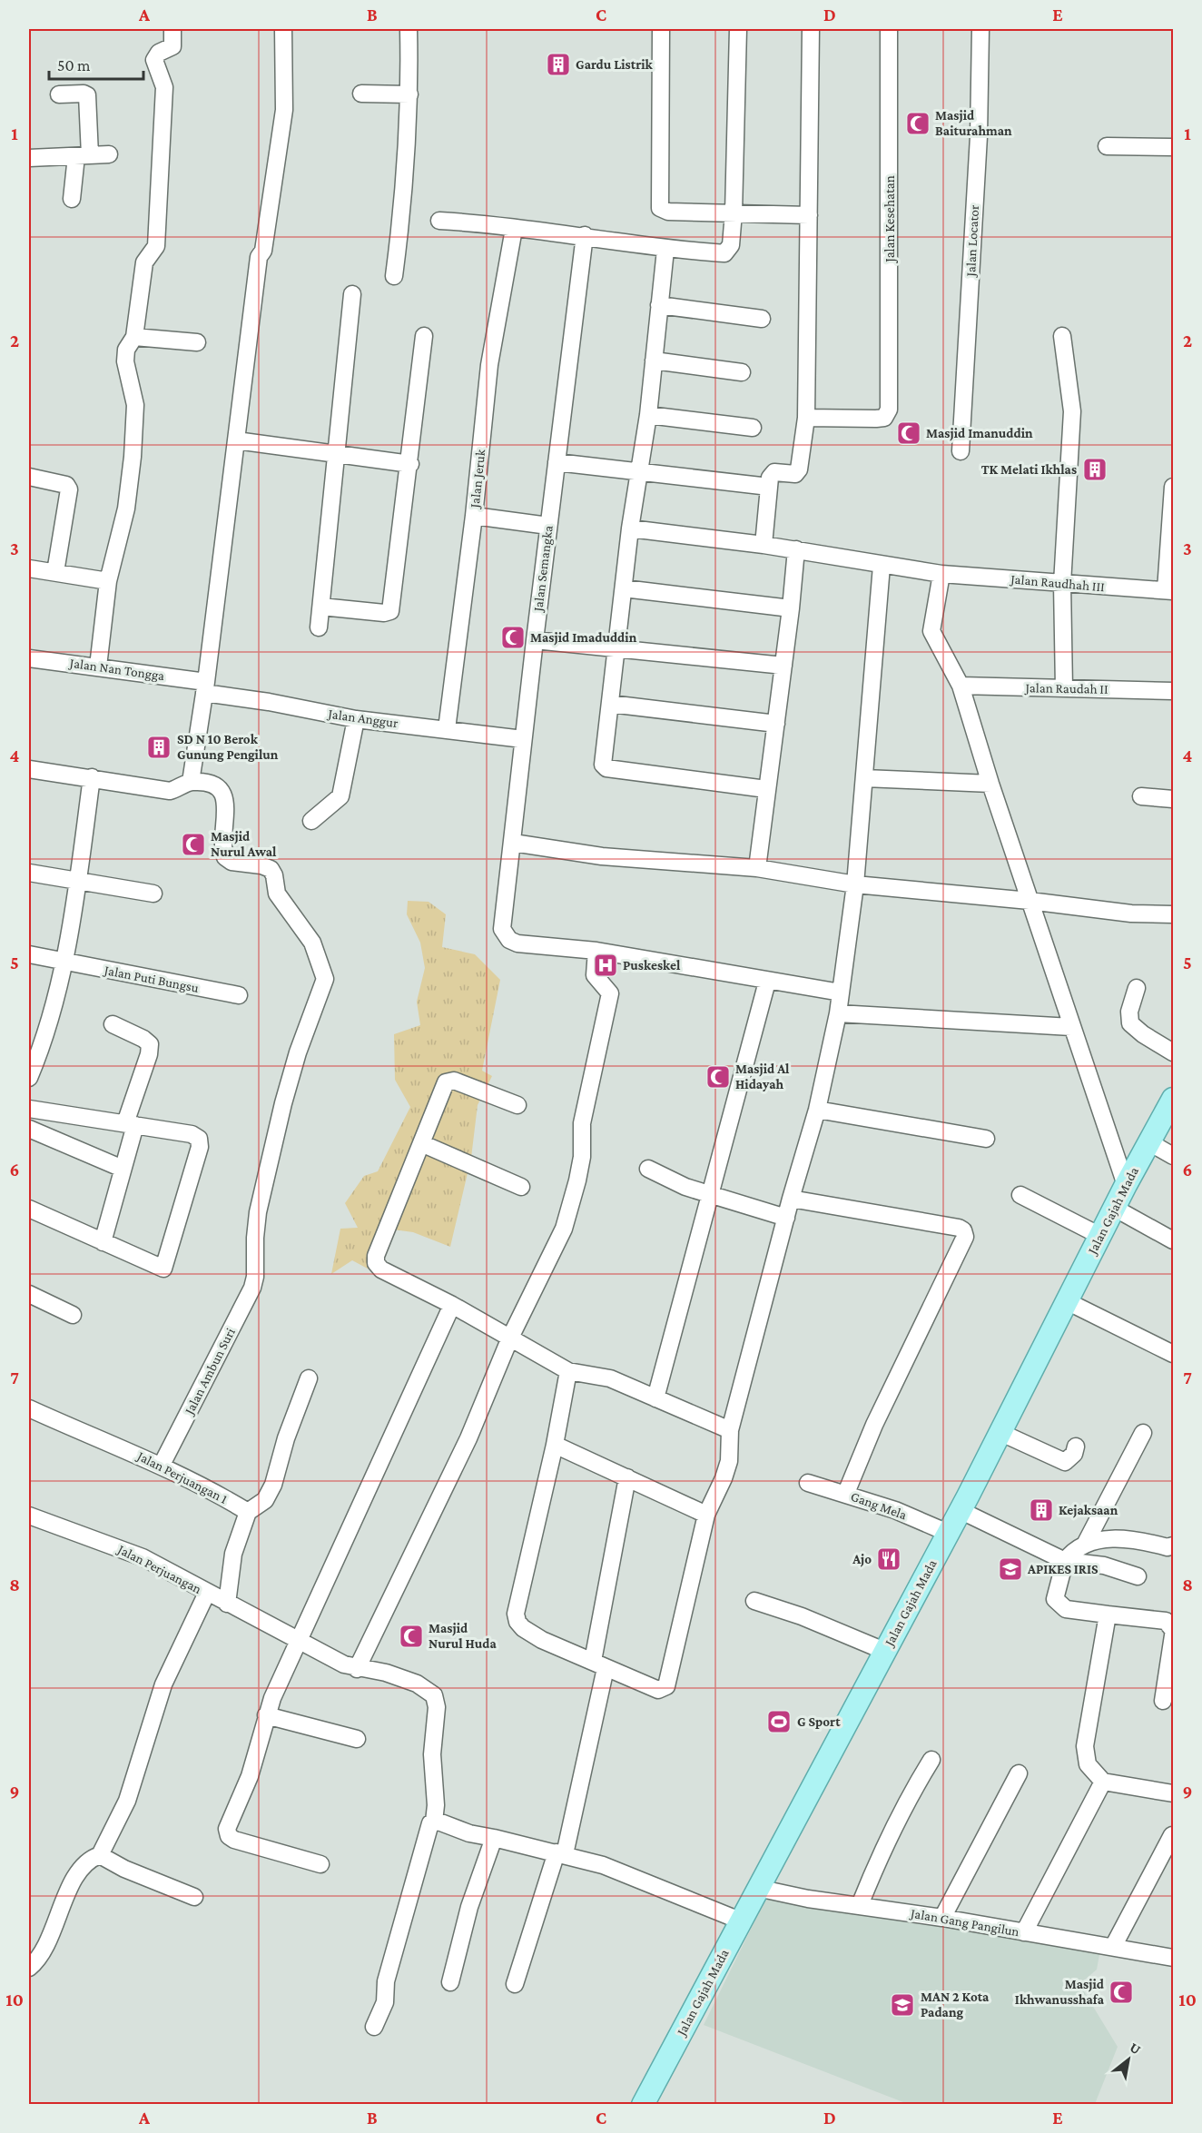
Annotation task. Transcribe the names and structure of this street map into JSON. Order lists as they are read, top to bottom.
{
  "streets": {
    "main road": ["Jalan Gajah Mada"],
    "street": [
      "Jalan Kesehatan",
      "Jalan Locator",
      "Jalan Jeruk",
      "Jalan Semangka",
      "Jalan Raudhah III",
      "Jalan Nan Tongga",
      "Jalan Raudah II",
      "Jalan Anggur",
      "Jalan Puti Bungsu",
      "Jalan Ambun Suri",
      "Jalan Perjuangan 1",
      "Gang Mela",
      "Jalan Perjuangan",
      "Jalan Gang Pangilun"
    ]
  },
  "crossings": [
    ["Jalan Jeruk", "Jalan Anggur"],
    ["Jalan Semangka", "Jalan Anggur"],
    ["Jalan Nan Tongga", "Jalan Anggur"],
    ["Jalan Gajah Mada", "Gang Mela"],
    ["Jalan Gajah Mada", "Jalan Gang Pangilun"],
    ["Jalan Ambun Suri", "Jalan Perjuangan 1"]
  ],
  "places": {
    "building": [
      "Gardu Listrik",
      "TK Melati Ikhlas",
      "SD N 10 Berok Gunung Pengilun",
      "Kejaksaan"
    ],
    "mosque": [
      "Masjid Baiturahman",
      "Masjid Imanuddin",
      "Masjid Imaduddin",
      "Masjid Nurul Awal",
      "Masjid Al Hidayah",
      "Masjid Nurul Huda",
      "Masjid Ikhwanusshafa"
    ],
    "hospital": ["Puskeskel"],
    "restaurant": ["Ajo"],
    "school or university": ["APIKES IRIS", "MAN 2 Kota Padang"],
    "sports": ["G Sport"]
  },
  "scale_bar": "50 m",
  "north": "top right",
  "grid": {
    "columns": [
      "A",
      "B",
      "C",
      "D",
      "E"
    ],
    "rows": [
      "1",
      "2",
      "3",
      "4",
      "5",
      "6",
      "7",
      "8",
      "9",
      "10"
    ]
  }
}
